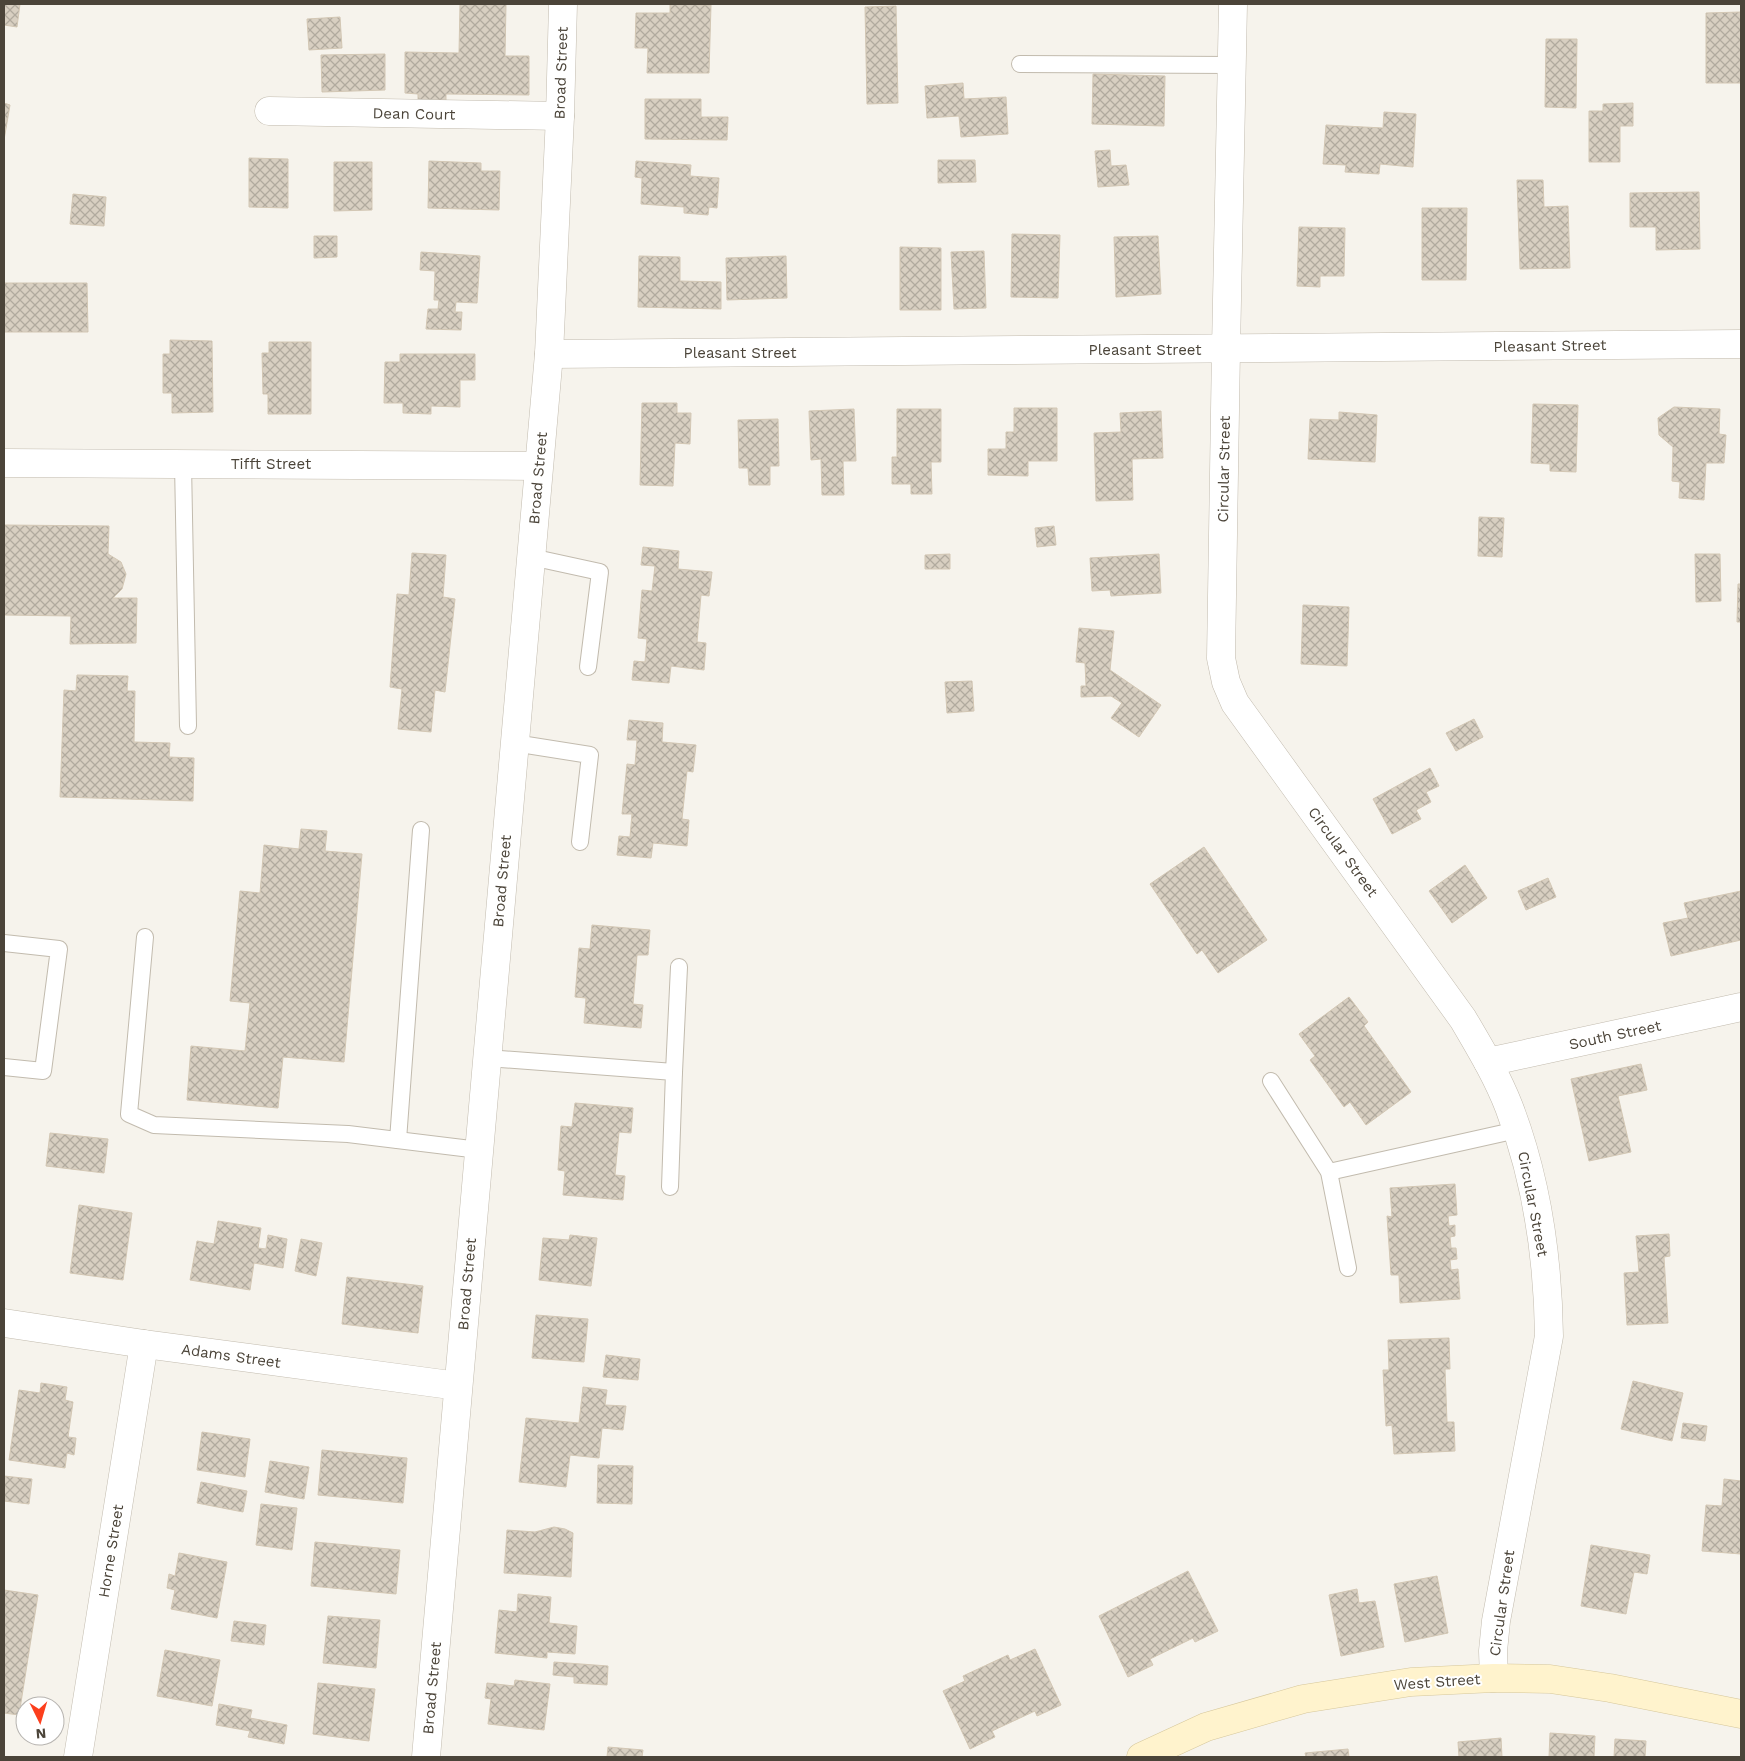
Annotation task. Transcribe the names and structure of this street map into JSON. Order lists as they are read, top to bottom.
{
  "streets": {
    "street": [
      "Broad Street",
      "Dean Court",
      "Pleasant Street",
      "Tifft Street",
      "Circular Street",
      "South Street",
      "Adams Street",
      "Horne Street",
      "West Street"
    ]
  },
  "crossings": [
    ["Broad Street", "Dean Court"],
    ["Broad Street", "Pleasant Street"],
    ["Broad Street", "Tifft Street"],
    ["Broad Street", "Adams Street"],
    ["Pleasant Street", "Circular Street"],
    ["Circular Street", "South Street"],
    ["Circular Street", "West Street"],
    ["Adams Street", "Horne Street"]
  ],
  "north": "bottom"
}
